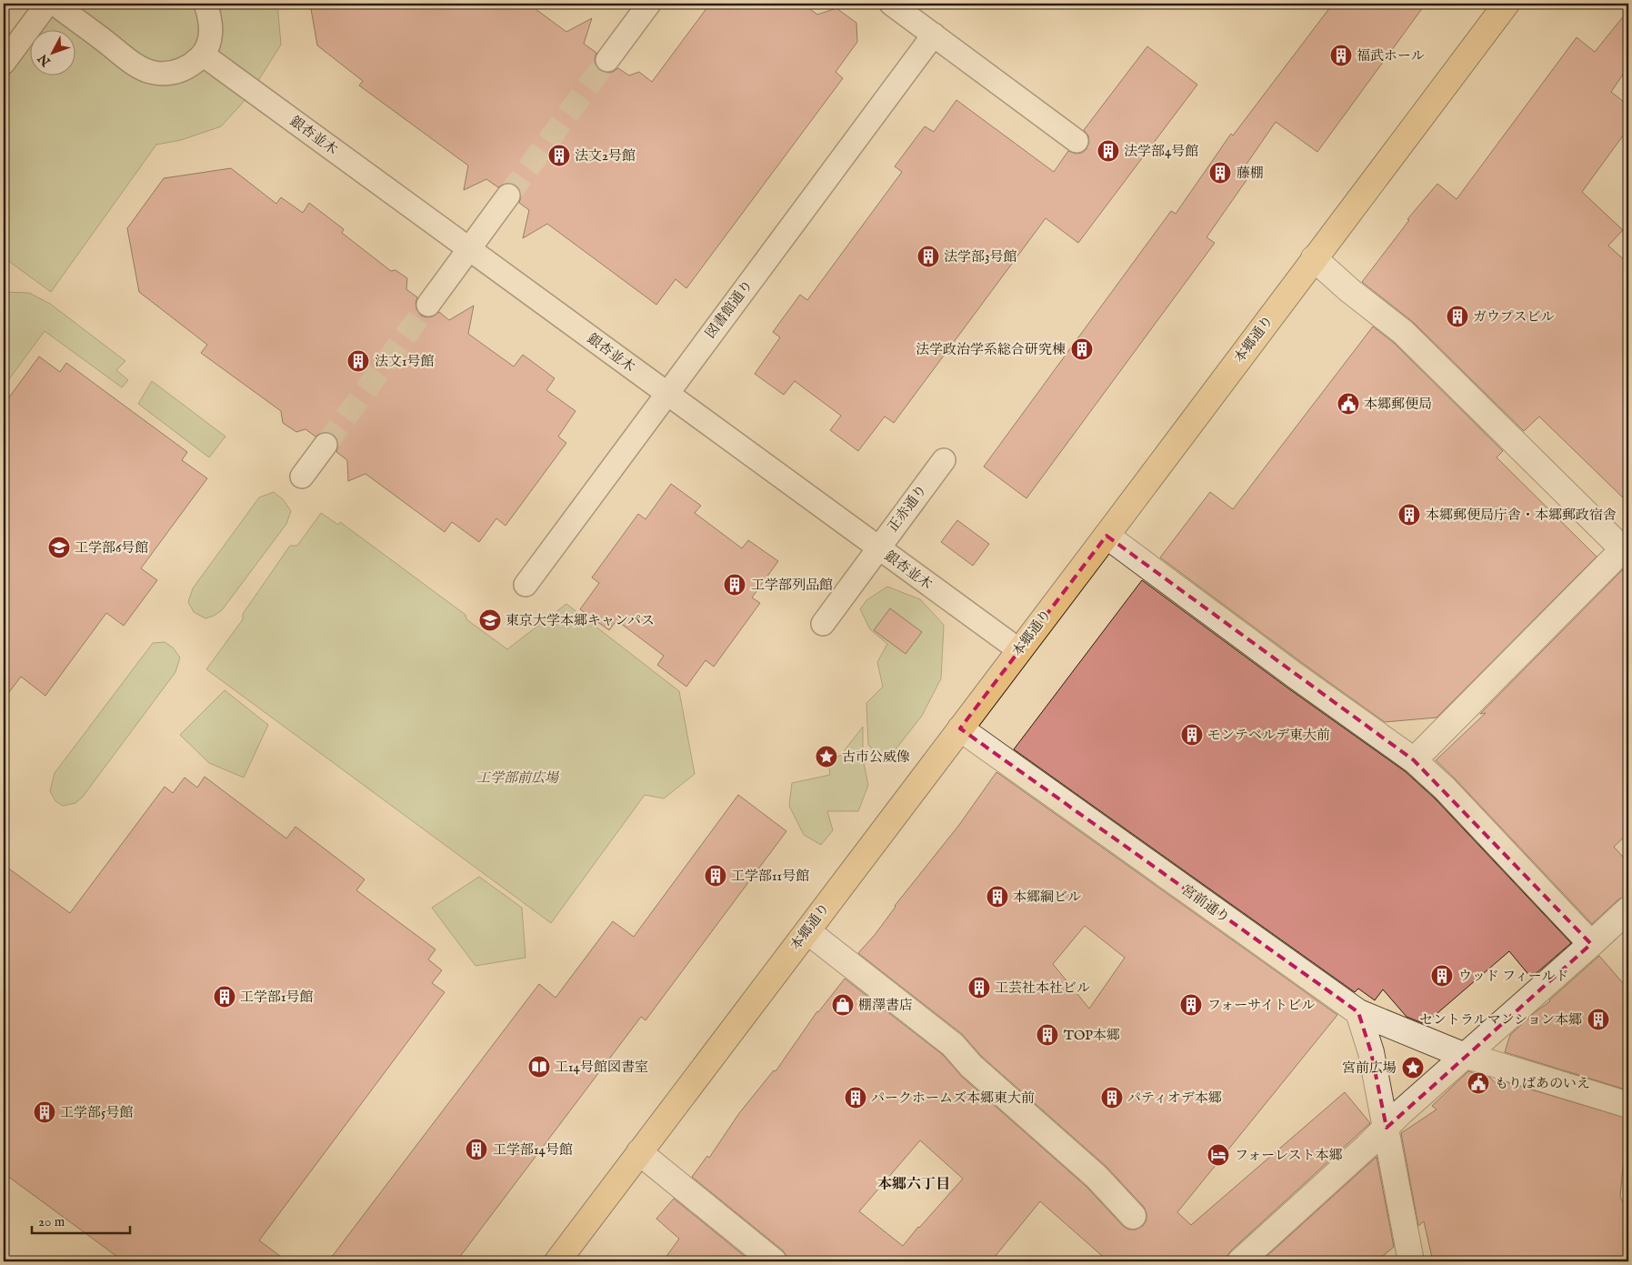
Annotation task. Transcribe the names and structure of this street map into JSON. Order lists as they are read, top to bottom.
{
  "streets": {
    "highway": ["本郷通り"],
    "street": [
      "銀杏並木",
      "図書館通り",
      "正赤通り",
      "宮前通り"
    ]
  },
  "crossings": [
    ["銀杏並木", "図書館通り"],
    ["銀杏並木", "本郷通り"],
    ["銀杏並木", "正赤通り"],
    ["本郷通り", "宮前通り"]
  ],
  "districts": ["本郷六丁目"],
  "parks": ["工学部前広場"],
  "places": {
    "building": [
      "福武ホール",
      "法学部4号館",
      "法文2号館",
      "藤棚",
      "法学部3号館",
      "ガウプスビル",
      "法学政治学系総合研究棟",
      "法文1号館",
      "本郷郵便局庁舎・本郷郵政宿舎",
      "工学部列品館",
      "モンテベルデ東大前",
      "工学部11号館",
      "本郷綱ビル",
      "ウッド フィールド",
      "工芸社本社ビル",
      "工学部1号館",
      "フォーサイトビル",
      "セントラルマンション本郷",
      "TOP本郷",
      "パークホームズ本郷東大前",
      "パティオデ本郷",
      "工学部5号館",
      "工学部14号館"
    ],
    "public building": ["本郷郵便局", "もりばあのいえ"],
    "school or university": ["工学部6号館", "東京大学本郷キャンパス"],
    "place": ["古市公威像", "宮前広場"],
    "shop": ["棚澤書店"],
    "library": ["工14号館図書室"],
    "hotel": ["フォーレスト本郷"]
  },
  "scale_bar": "20 m",
  "north": "bottom left"
}
